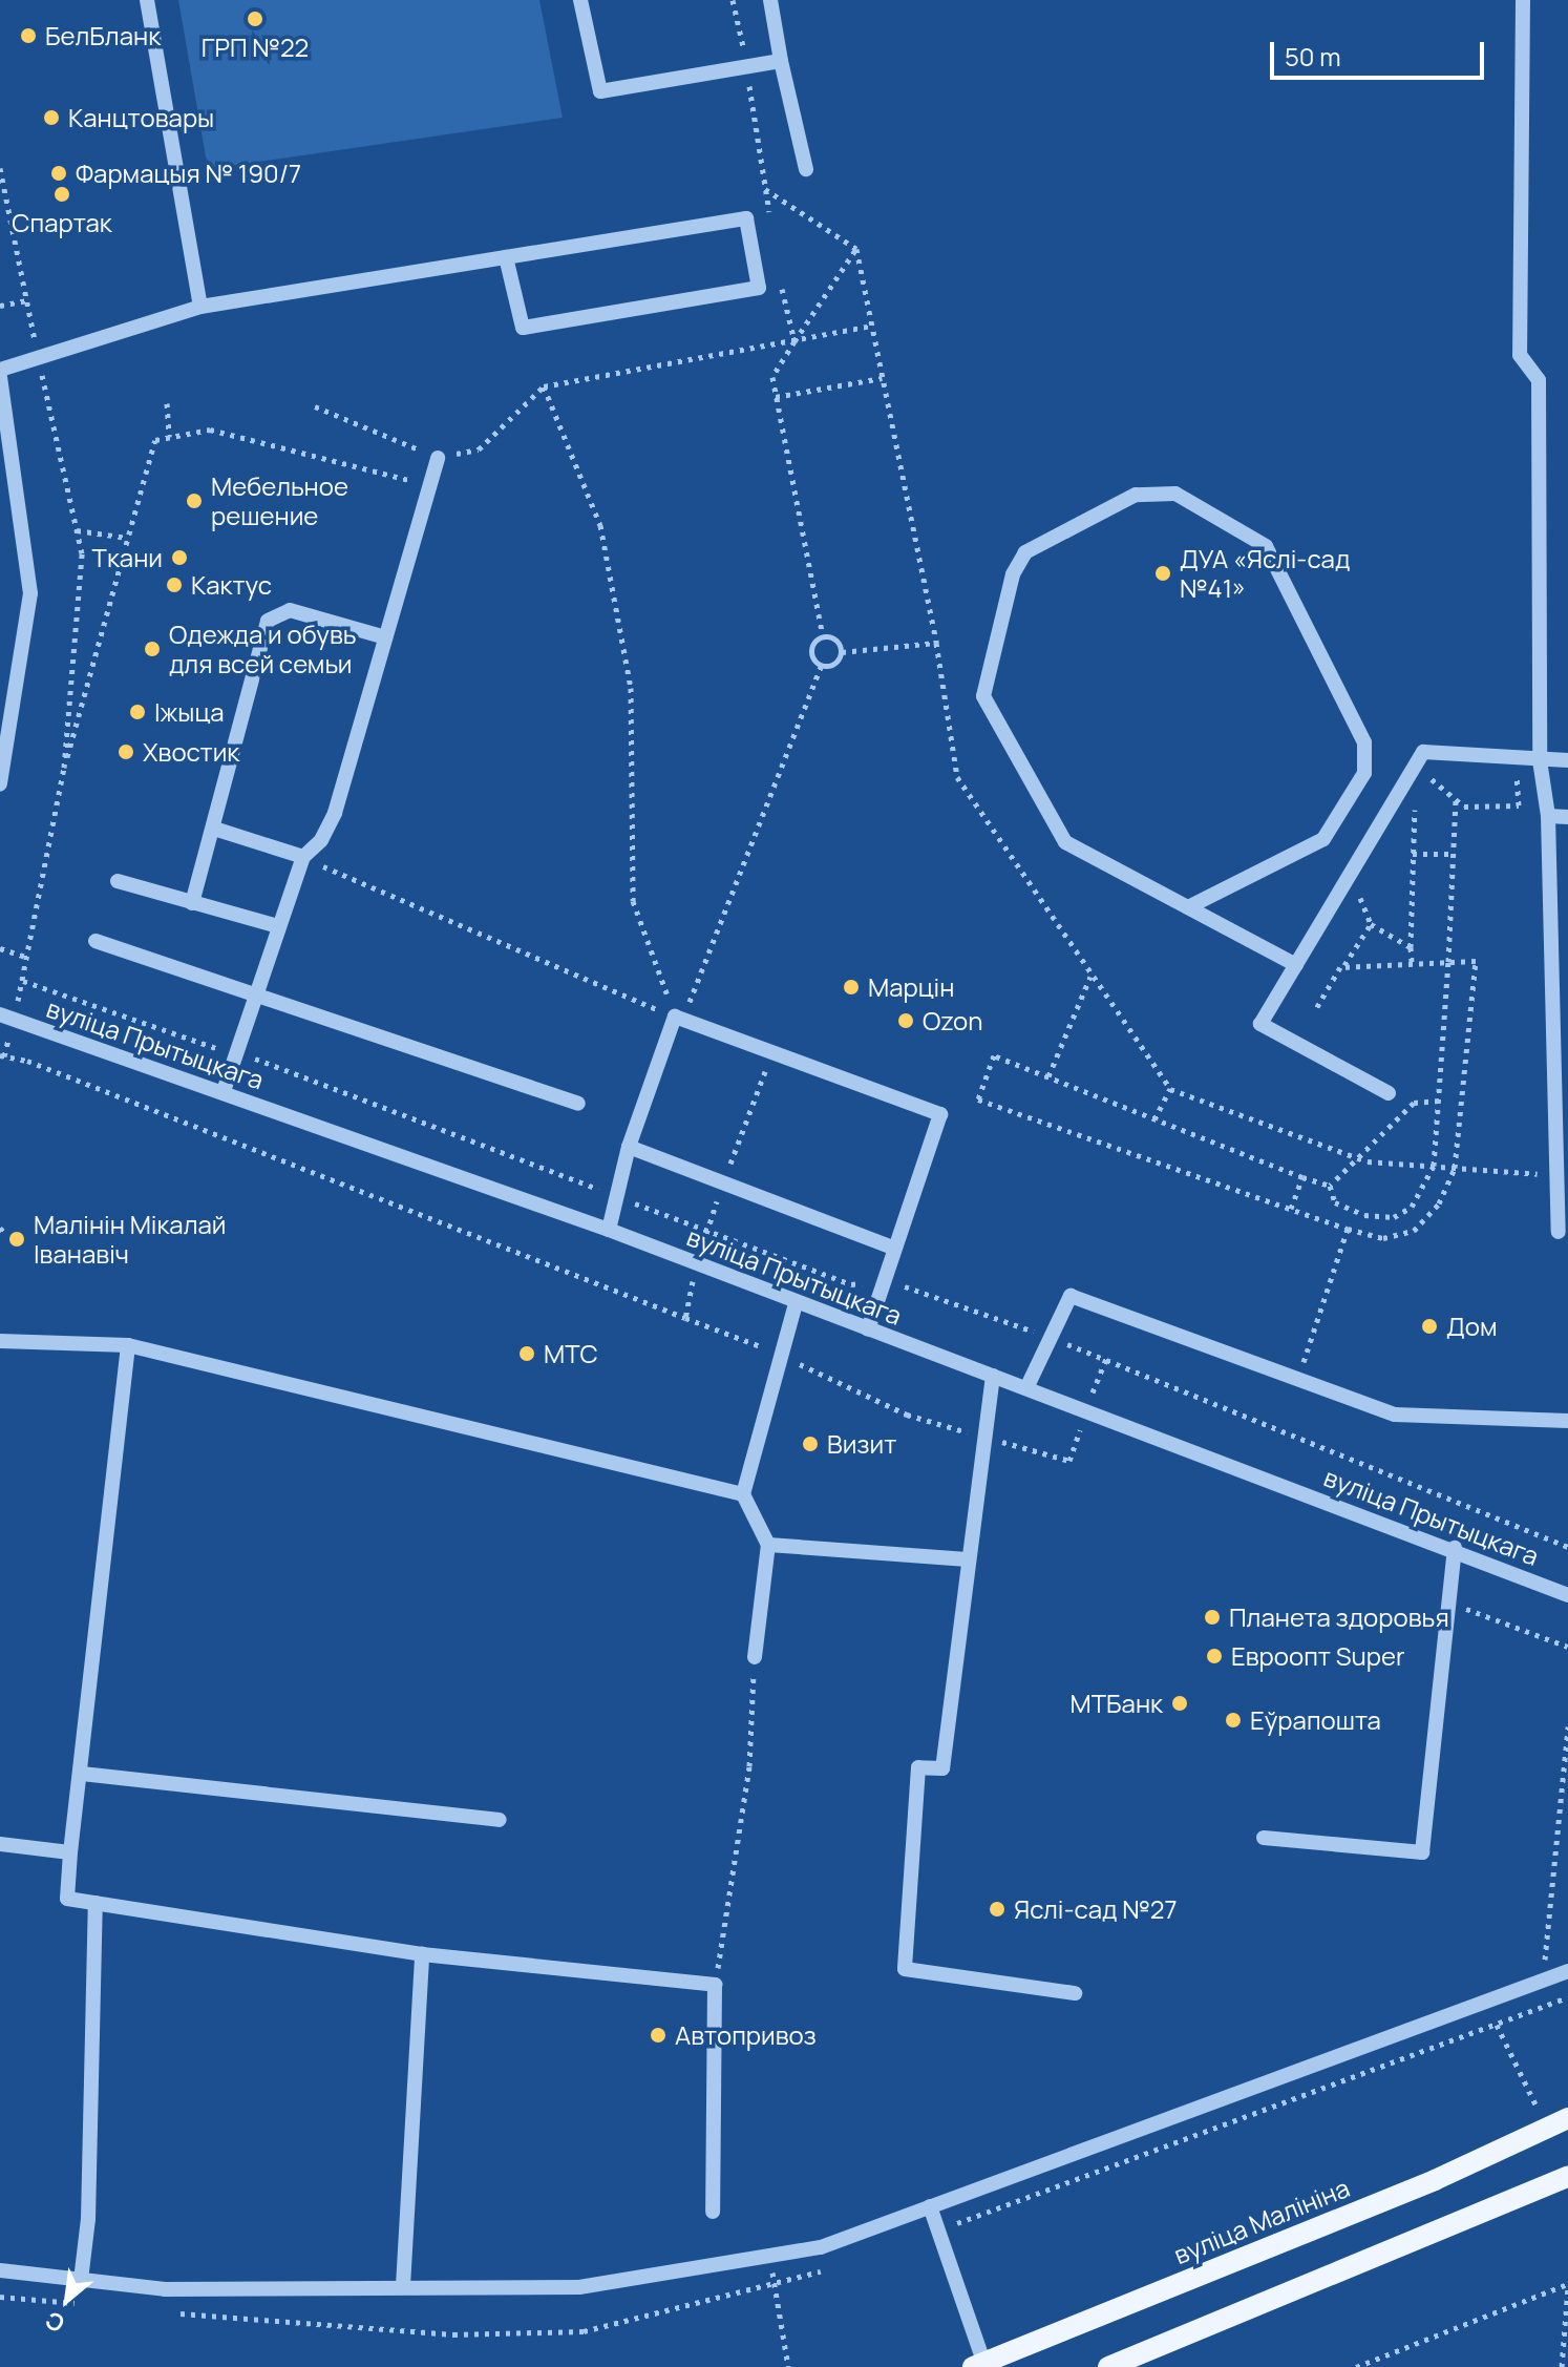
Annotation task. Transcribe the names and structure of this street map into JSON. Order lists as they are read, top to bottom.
{
  "streets": {
    "main road": ["вуліца Малініна"],
    "street": ["вуліца Прытыцкага"]
  },
  "places": [
    "ГРП №22",
    "БелБланк",
    "Канцтовары",
    "Фармацыя № 190/7",
    "Спартак",
    "Мебельное решение",
    "Ткани",
    "ДУА «Яслі-сад №41»",
    "Кактус",
    "Одежда и обувь для всей семьи",
    "Іжыца",
    "Хвостик",
    "Марцін",
    "Ozon",
    "Малінін Мікалай Іванавіч",
    "Дом",
    "МТС",
    "Визит",
    "Планета здоровья",
    "Евроопт Super",
    "МТБанк",
    "Еўрапошта",
    "Яслі-сад №27",
    "Автопривоз"
  ],
  "scale_bar": "50 m",
  "north": "bottom left"
}
